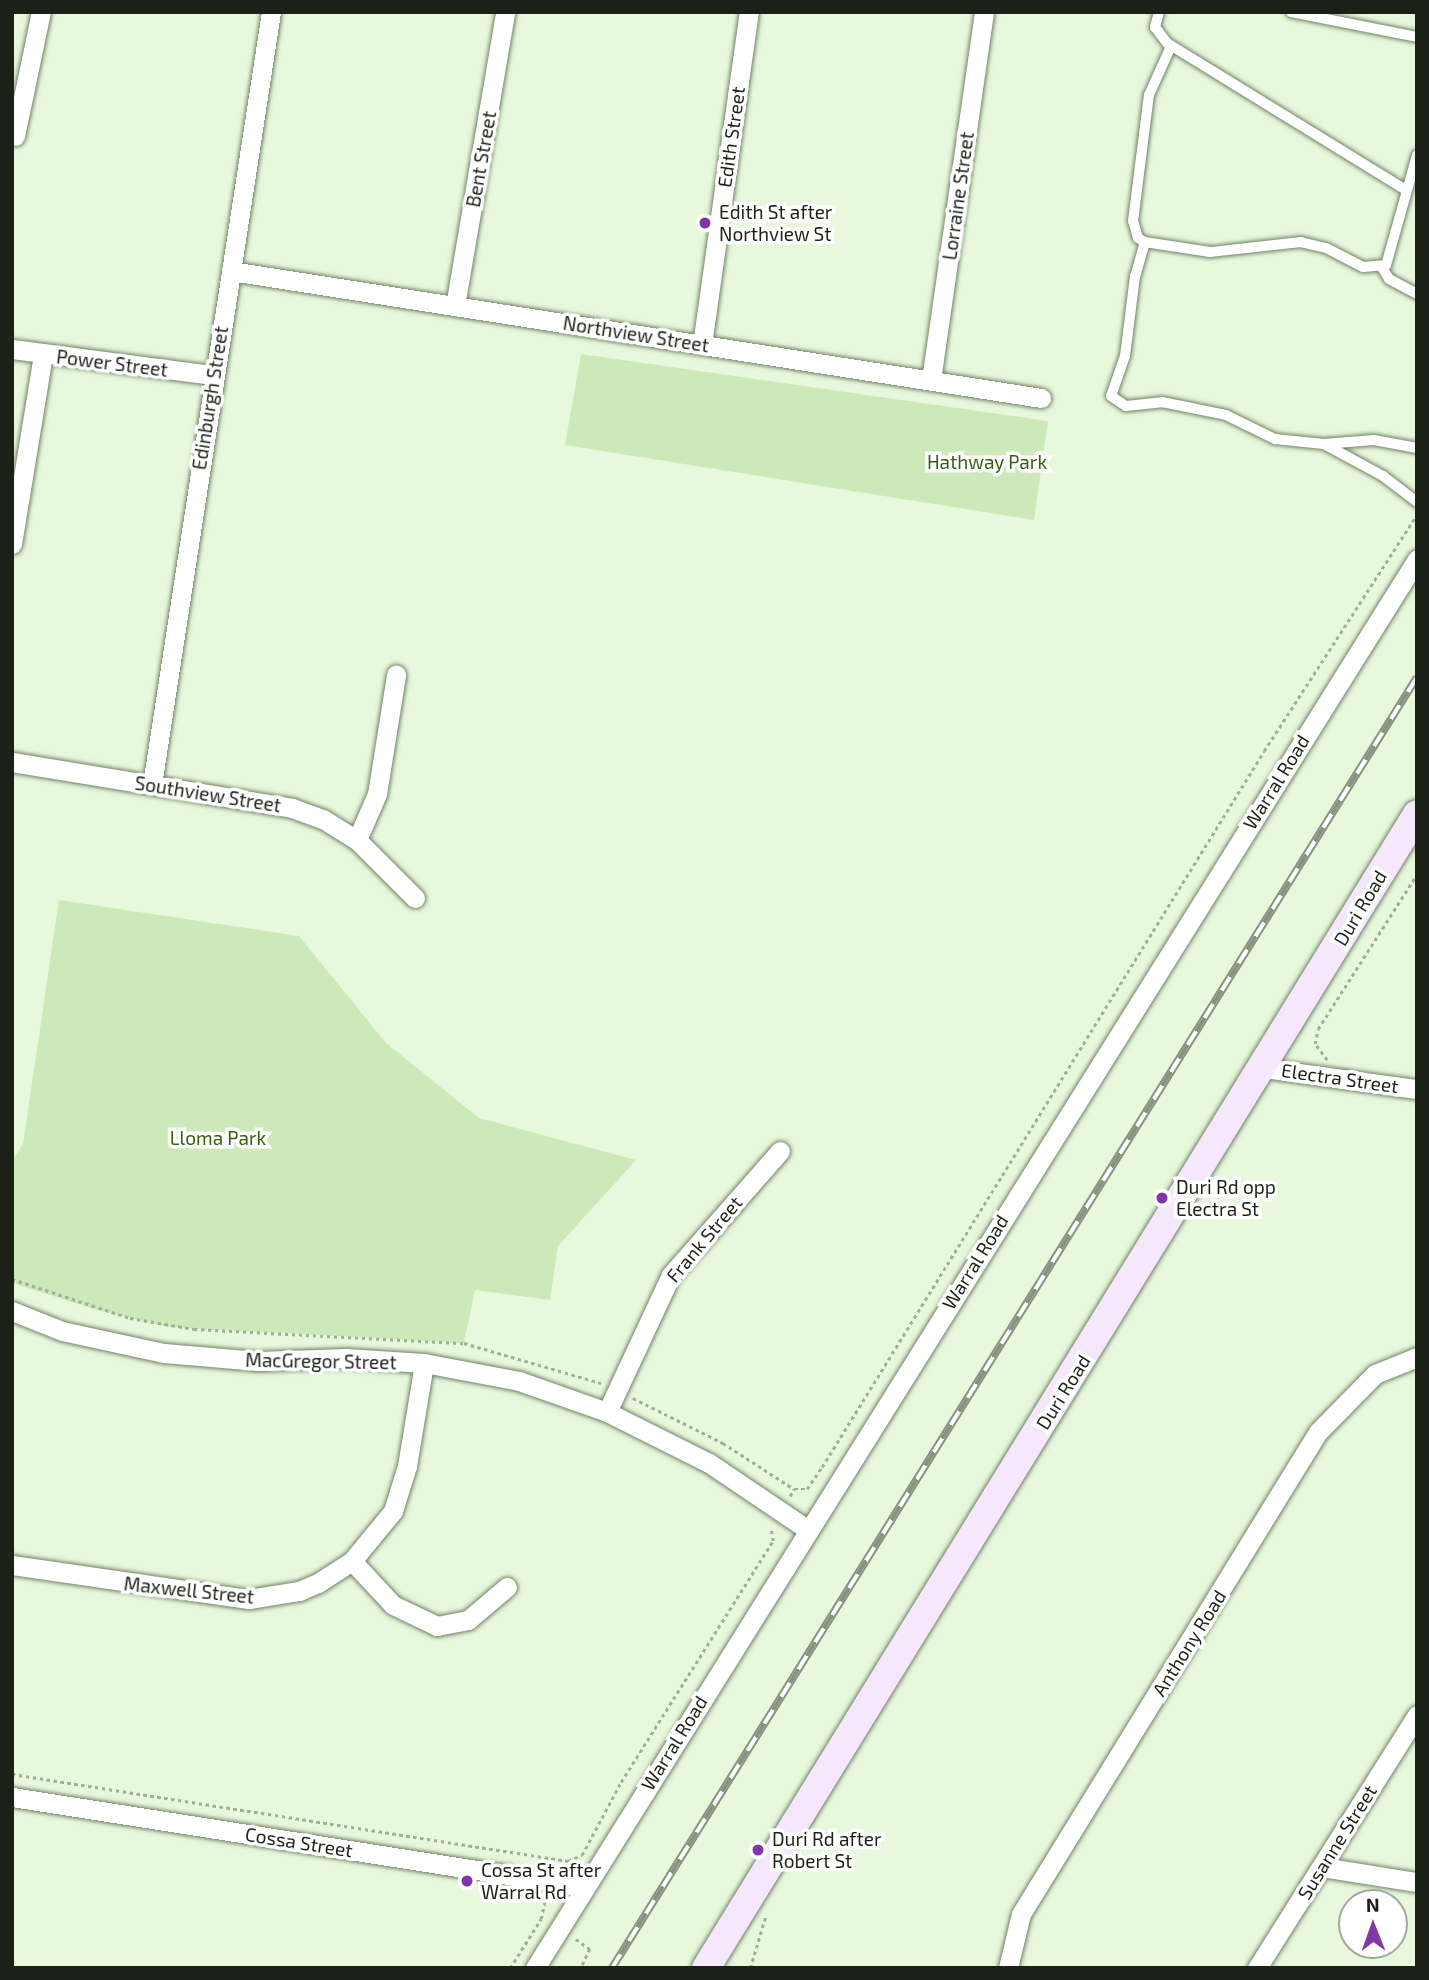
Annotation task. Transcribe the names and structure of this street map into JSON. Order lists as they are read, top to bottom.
{
  "streets": {
    "main road": ["Duri Road"],
    "street": [
      "Edith Street",
      "Bent Street",
      "Lorraine Street",
      "Northview Street",
      "Power Street",
      "Edinburgh Street",
      "Warral Road",
      "Southview Street",
      "Electra Street",
      "Frank Street",
      "MacGregor Street",
      "Maxwell Street",
      "Anthony Road",
      "Cossa Street",
      "Susanne Street"
    ]
  },
  "crossings": [
    ["Edith Street", "Northview Street"],
    ["Bent Street", "Northview Street"],
    ["Lorraine Street", "Northview Street"],
    ["Northview Street", "Edinburgh Street"],
    ["Power Street", "Edinburgh Street"],
    ["Edinburgh Street", "Southview Street"],
    ["Warral Road", "MacGregor Street"],
    ["Warral Road", "Cossa Street"],
    ["Duri Road", "Electra Street"],
    ["Frank Street", "MacGregor Street"],
    ["MacGregor Street", "Maxwell Street"]
  ],
  "parks": ["Hathway Park", "Lloma Park"],
  "places": [
    "Edith St after Northview St",
    "Duri Rd opp Electra St",
    "Duri Rd after Robert St",
    "Cossa St after Warral Rd"
  ],
  "north": "top"
}
